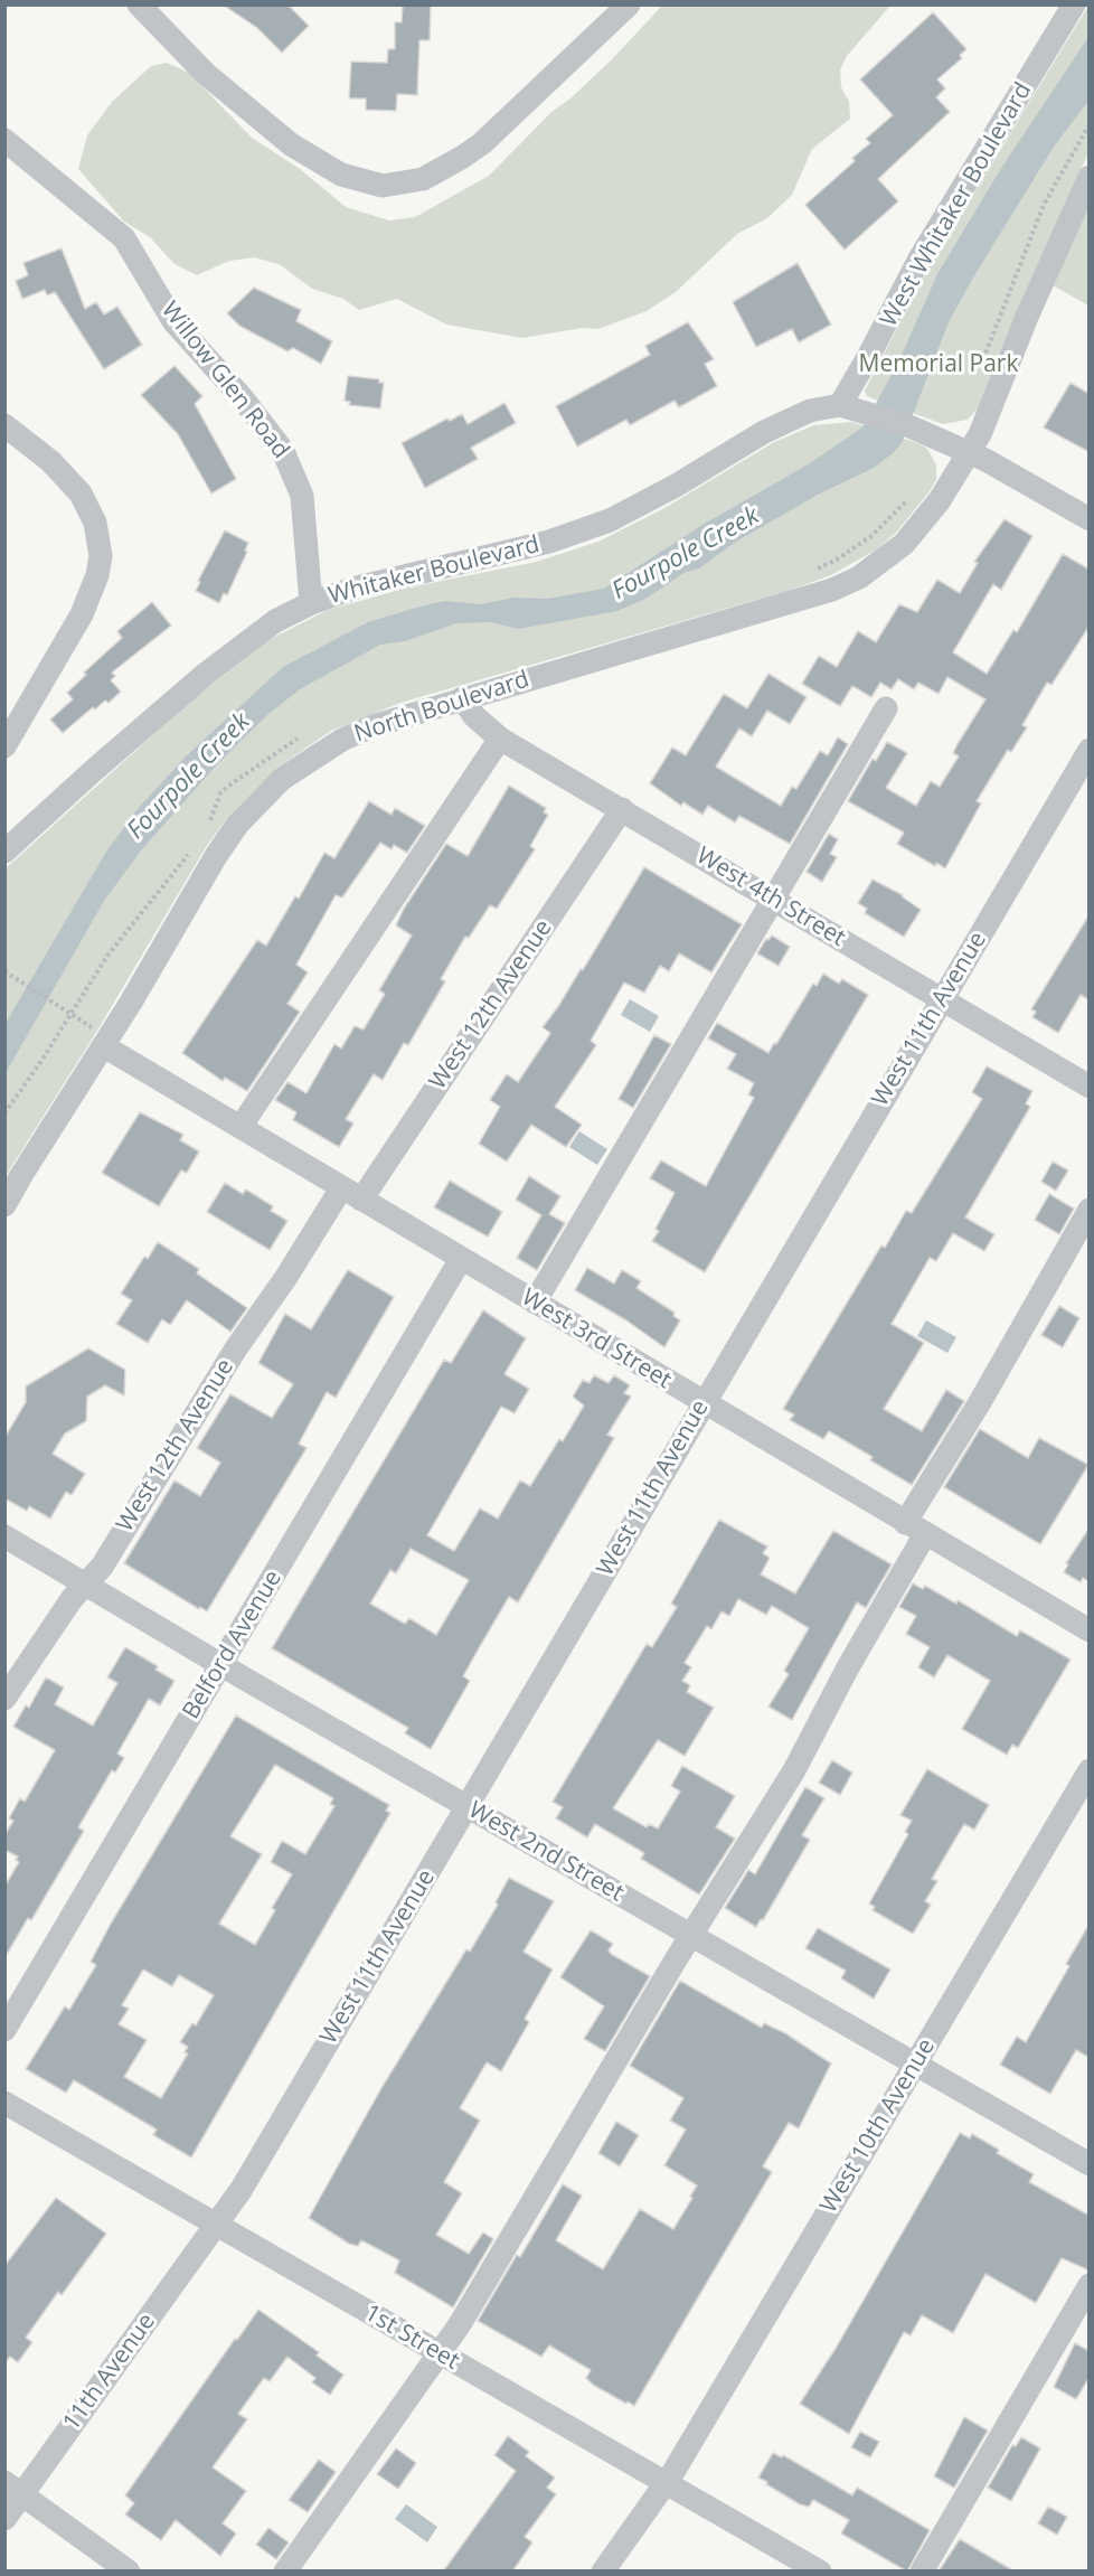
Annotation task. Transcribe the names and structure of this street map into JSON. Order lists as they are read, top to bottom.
{
  "streets": {
    "street": [
      "West Whitaker Boulevard",
      "Willow Glen Road",
      "Whitaker Boulevard",
      "North Boulevard",
      "West 4th Street",
      "West 12th Avenue",
      "West 11th Avenue",
      "West 3rd Street",
      "Belford Avenue",
      "West 2nd Street",
      "West 10th Avenue",
      "1st Street",
      "11th Avenue"
    ]
  },
  "crossings": [
    ["West Whitaker Boulevard", "Whitaker Boulevard"],
    ["Willow Glen Road", "Whitaker Boulevard"],
    ["North Boulevard", "West 4th Street"],
    ["North Boulevard", "West 3rd Street"],
    ["West 4th Street", "West 12th Avenue"],
    ["West 4th Street", "West 11th Avenue"],
    ["West 12th Avenue", "West 3rd Street"],
    ["West 12th Avenue", "West 2nd Street"],
    ["West 11th Avenue", "West 3rd Street"],
    ["West 11th Avenue", "West 2nd Street"],
    ["West 11th Avenue", "1st Street"],
    ["West 11th Avenue", "11th Avenue"],
    ["West 3rd Street", "Belford Avenue"],
    ["Belford Avenue", "West 2nd Street"],
    ["West 2nd Street", "West 10th Avenue"],
    ["West 10th Avenue", "1st Street"],
    ["1st Street", "11th Avenue"]
  ],
  "water": ["Fourpole Creek"],
  "parks": ["Memorial Park"]
}
